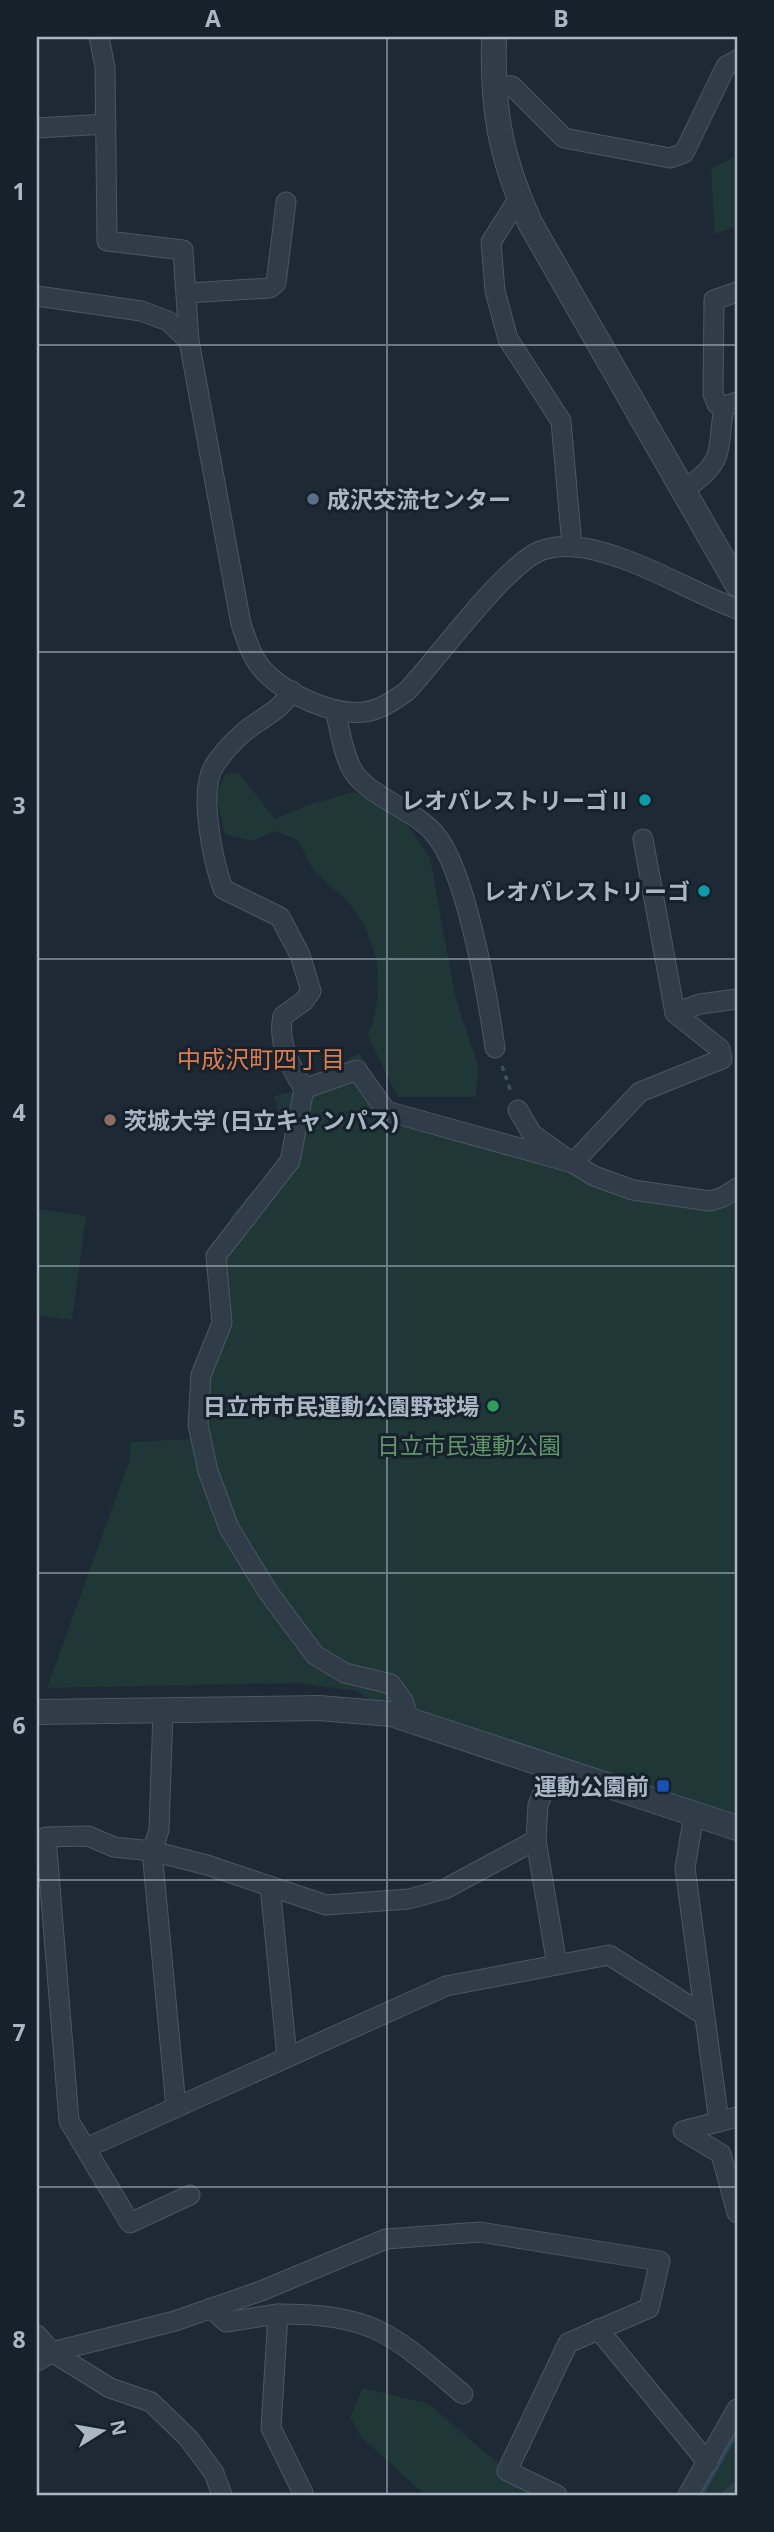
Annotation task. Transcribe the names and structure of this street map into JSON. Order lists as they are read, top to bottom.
{
  "districts": ["中成沢町四丁目"],
  "parks": ["日立市民運動公園"],
  "places": {
    "other": [
      "成沢交流センター",
      "レオパレストリーゴⅡ",
      "レオパレストリーゴ",
      "茨城大学 (日立キャンパス)",
      "日立市市民運動公園野球場"
    ],
    "transit": ["運動公園前"]
  },
  "north": "right",
  "grid": {
    "columns": ["A", "B"],
    "rows": [
      "1",
      "2",
      "3",
      "4",
      "5",
      "6",
      "7",
      "8"
    ]
  }
}
